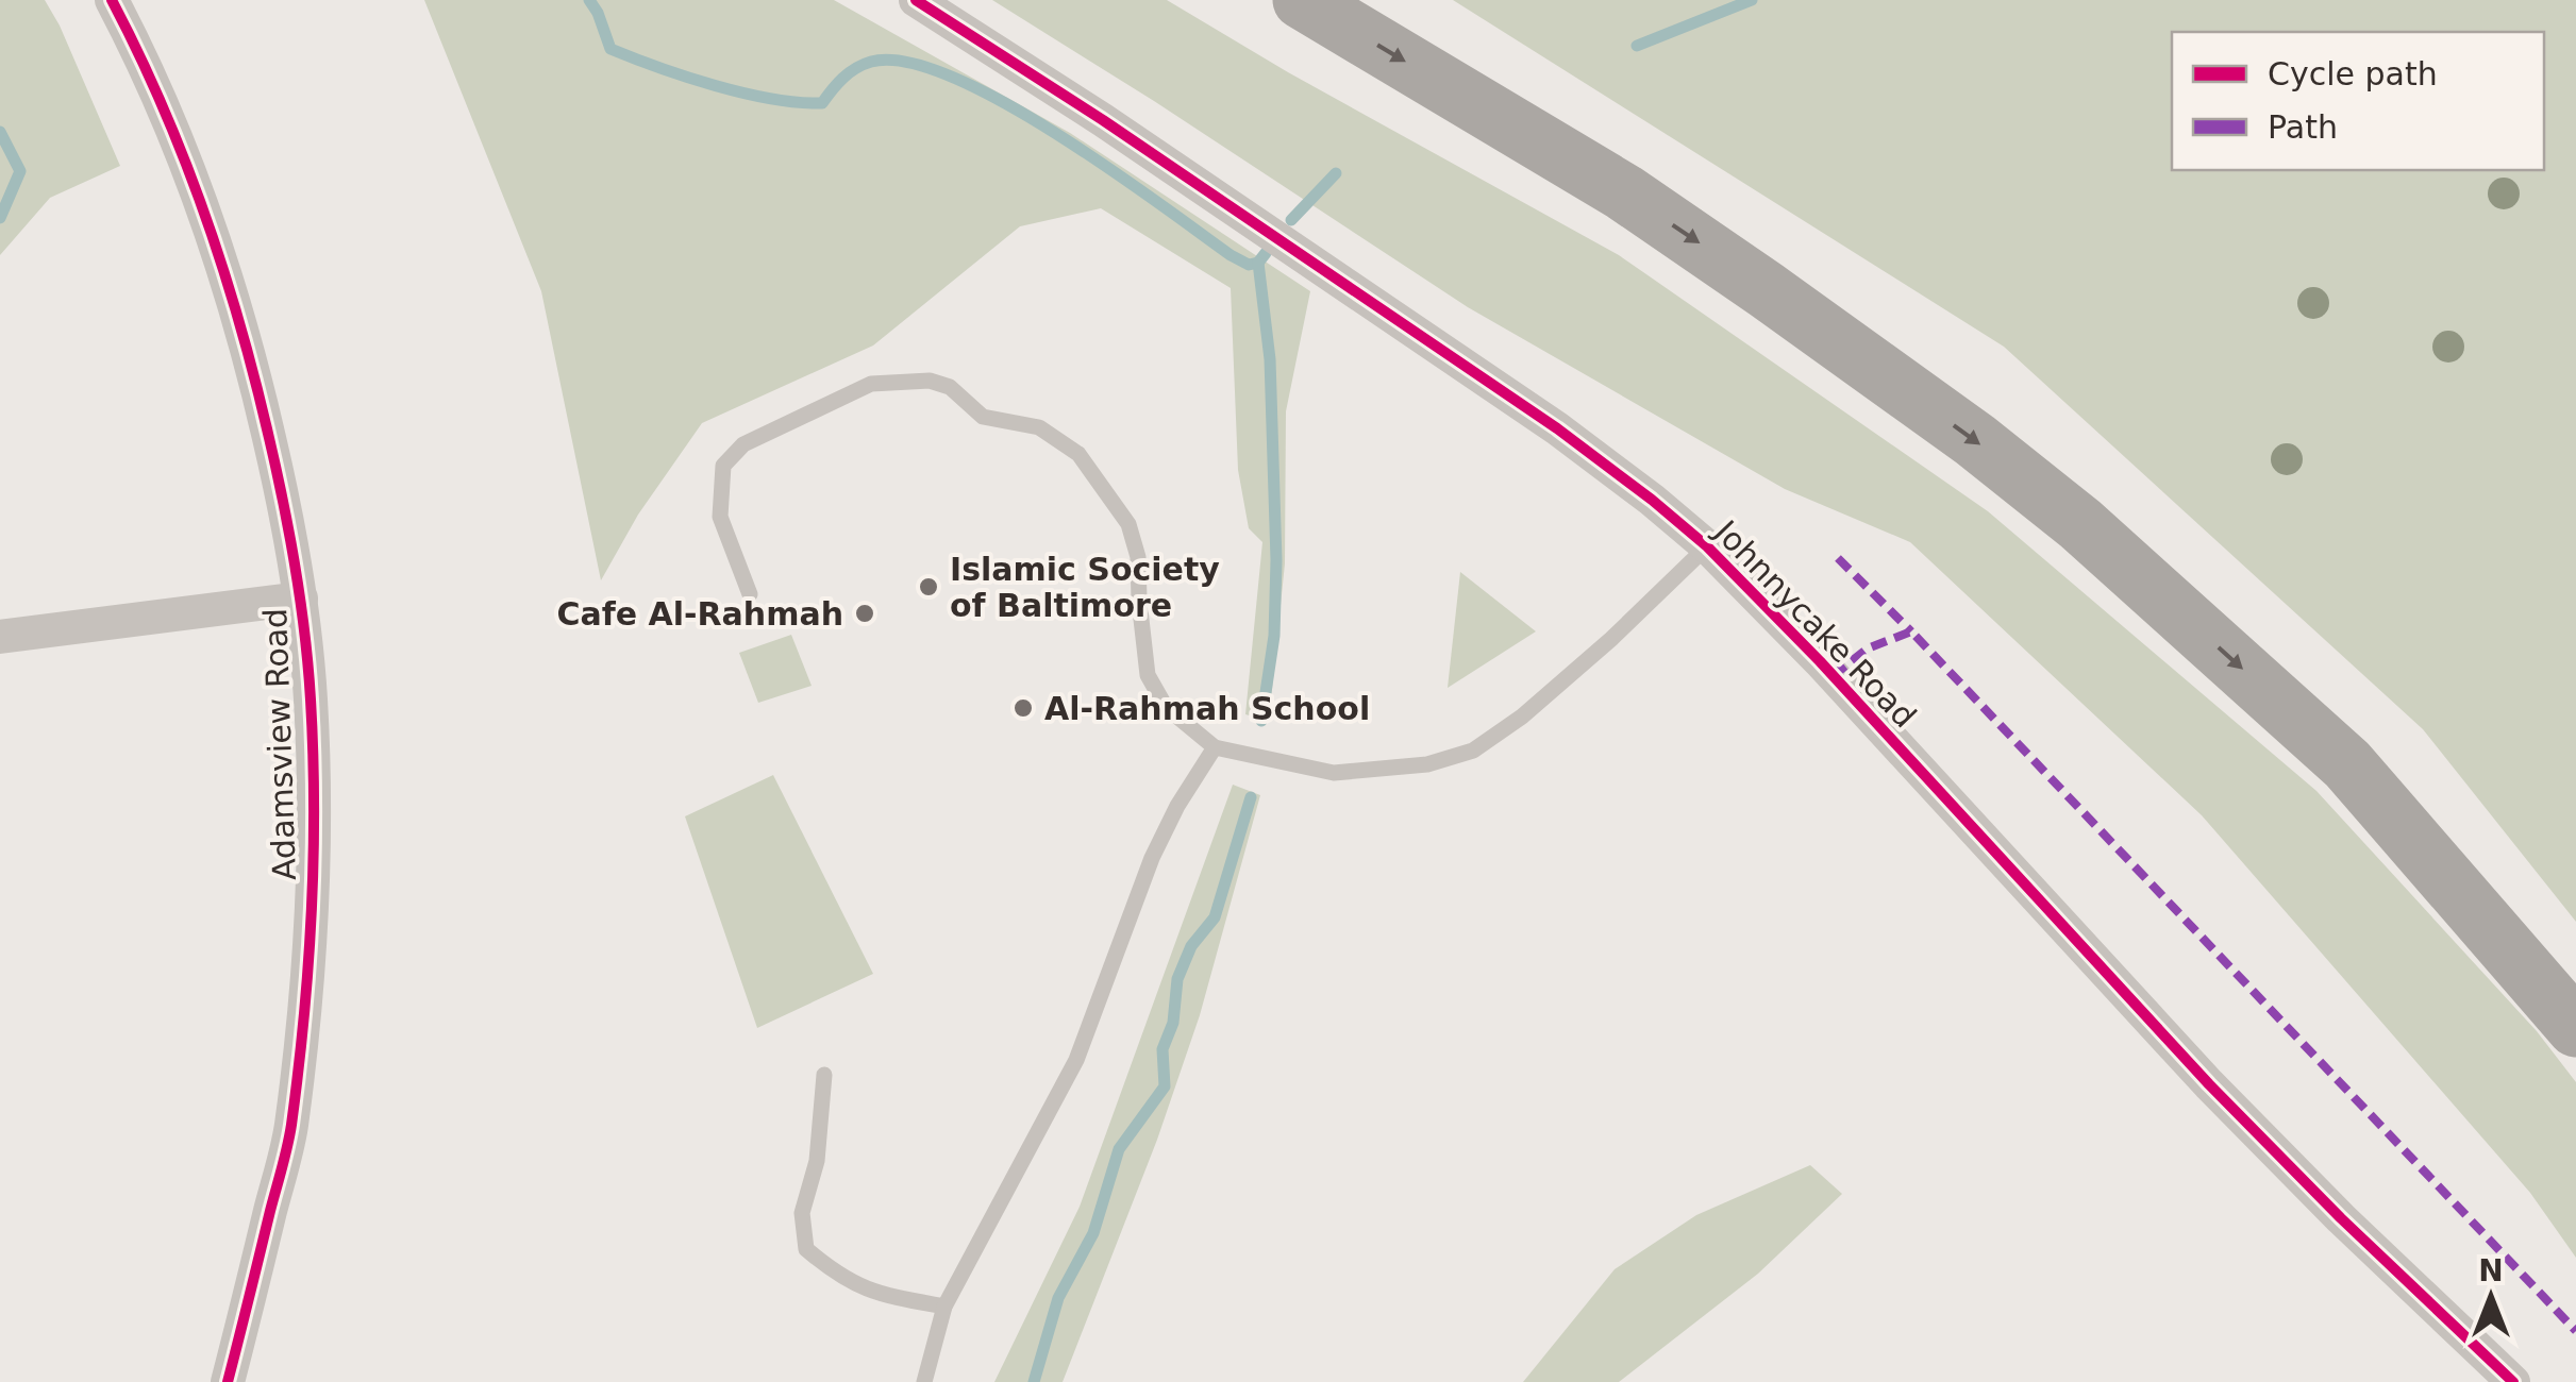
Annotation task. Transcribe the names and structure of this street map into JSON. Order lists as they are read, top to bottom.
{
  "streets": {
    "street": ["Johnnycake Road", "Adamsview Road"]
  },
  "places": ["Islamic Society of Baltimore", "Cafe Al-Rahmah", "Al-Rahmah School"],
  "legend": ["Cycle path", "Path"],
  "north": "top"
}
